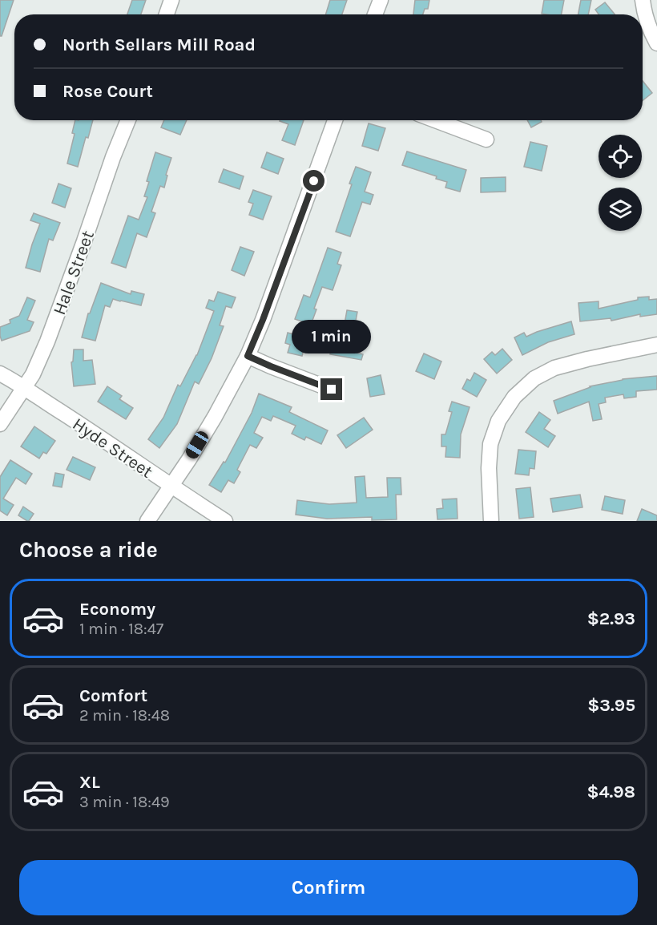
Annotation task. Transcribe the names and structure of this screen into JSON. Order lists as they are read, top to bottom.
{
  "streets": {
    "street": ["Hale Street", "Hyde Street"]
  },
  "crossings": [
    ["Hale Street", "Hyde Street"]
  ],
  "page": {
    "banner": ["North Sellars Mill Road", "Rose Court"],
    "bubble": "1 min",
    "heading": "Choose a ride",
    "list": [
      {
        "name": "Economy",
        "note": "1 min · 18:47",
        "value": "$2.93"
      },
      {
        "name": "Comfort",
        "note": "2 min · 18:48",
        "value": "$3.95"
      },
      {
        "name": "XL",
        "note": "3 min · 18:49",
        "value": "$4.98"
      }
    ],
    "buttons": "Confirm"
  }
}
